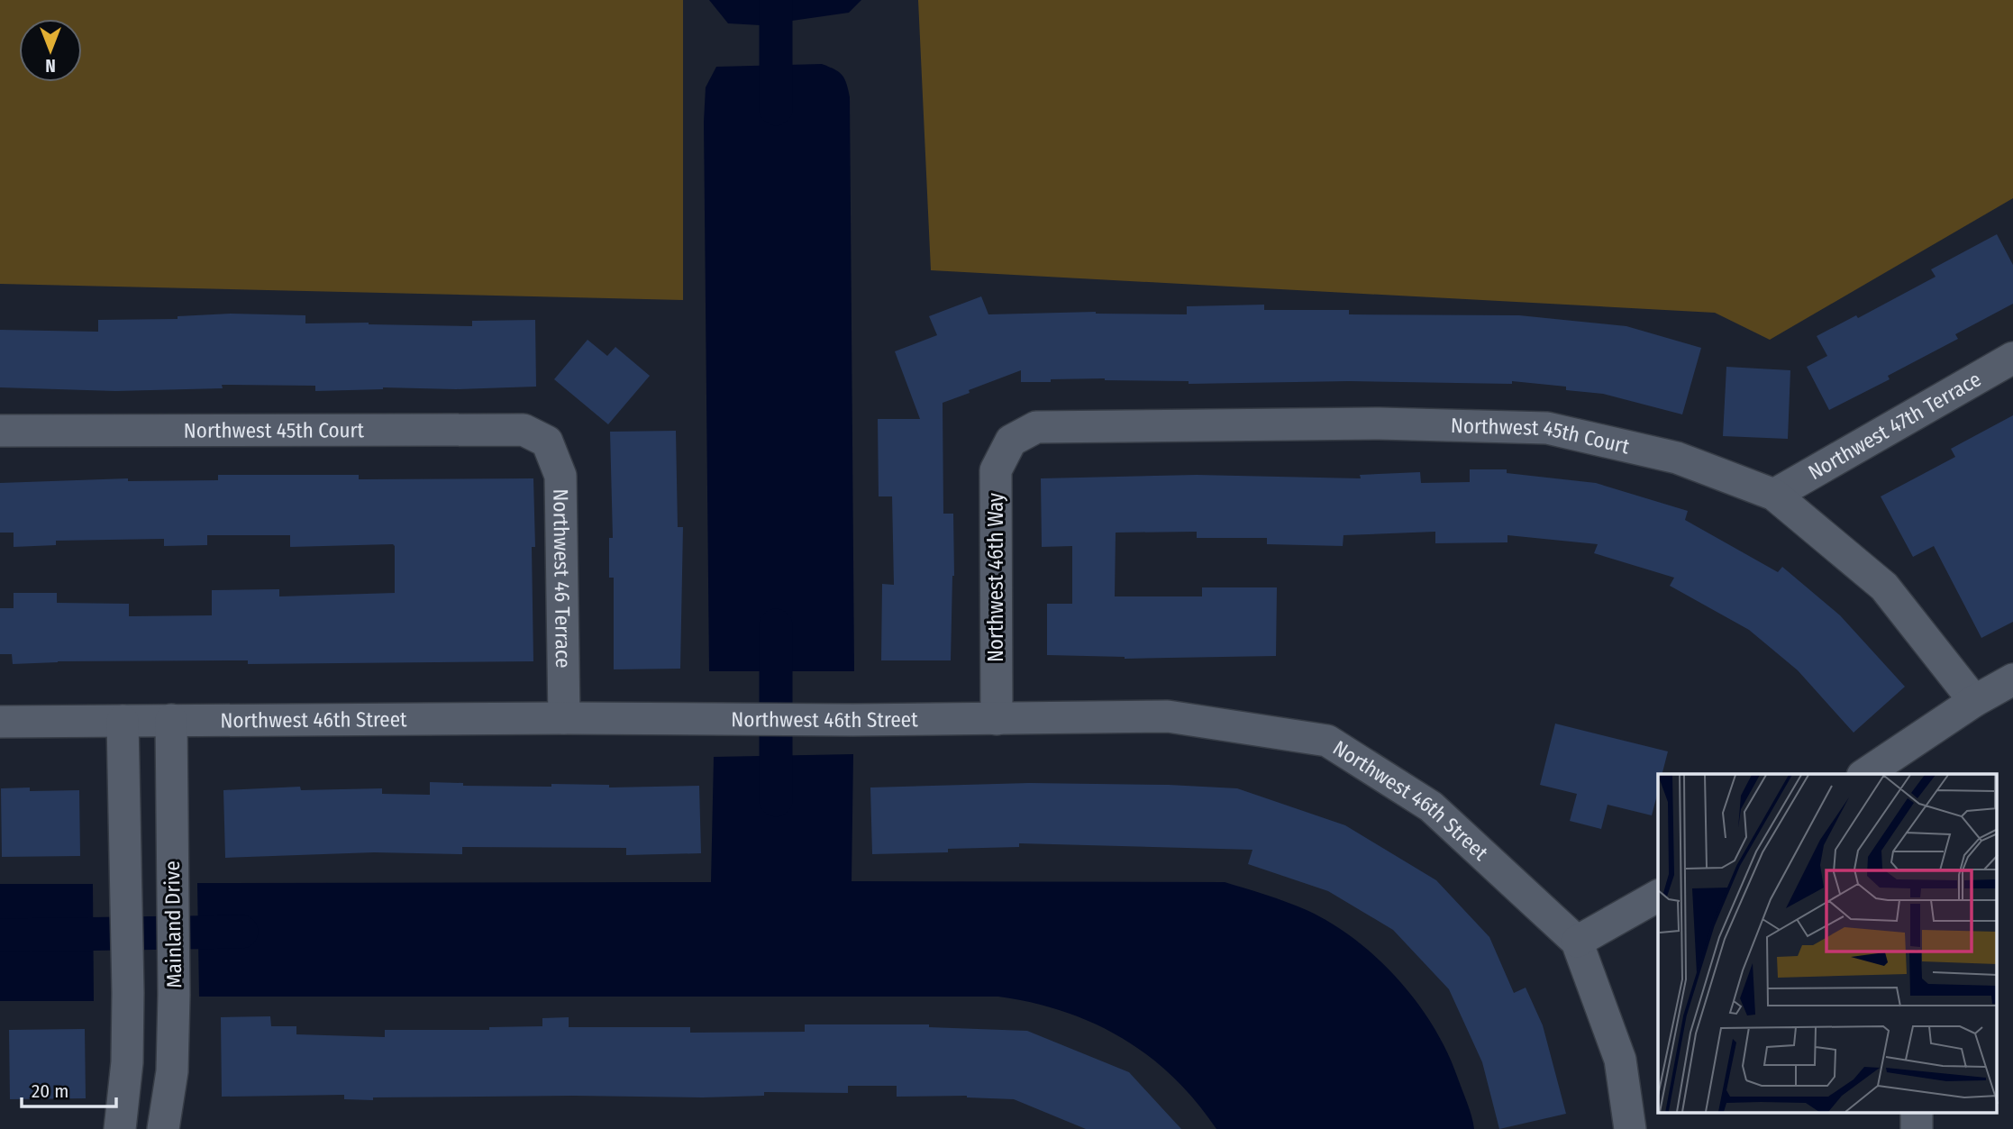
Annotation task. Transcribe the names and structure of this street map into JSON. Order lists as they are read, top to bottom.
{
  "streets": {
    "street": [
      "Northwest 47th Terrace",
      "Northwest 45th Court",
      "Northwest 46th Way",
      "Northwest 46 Terrace",
      "Northwest 46th Street",
      "Mainland Drive"
    ]
  },
  "crossings": [
    ["Northwest 47th Terrace", "Northwest 45th Court"],
    ["Northwest 45th Court", "Northwest 46th Way"],
    ["Northwest 45th Court", "Northwest 46 Terrace"],
    ["Northwest 46th Way", "Northwest 46th Street"],
    ["Northwest 46 Terrace", "Northwest 46th Street"],
    ["Northwest 46th Street", "Mainland Drive"]
  ],
  "scale_bar": "20 m",
  "north": "bottom"
}
